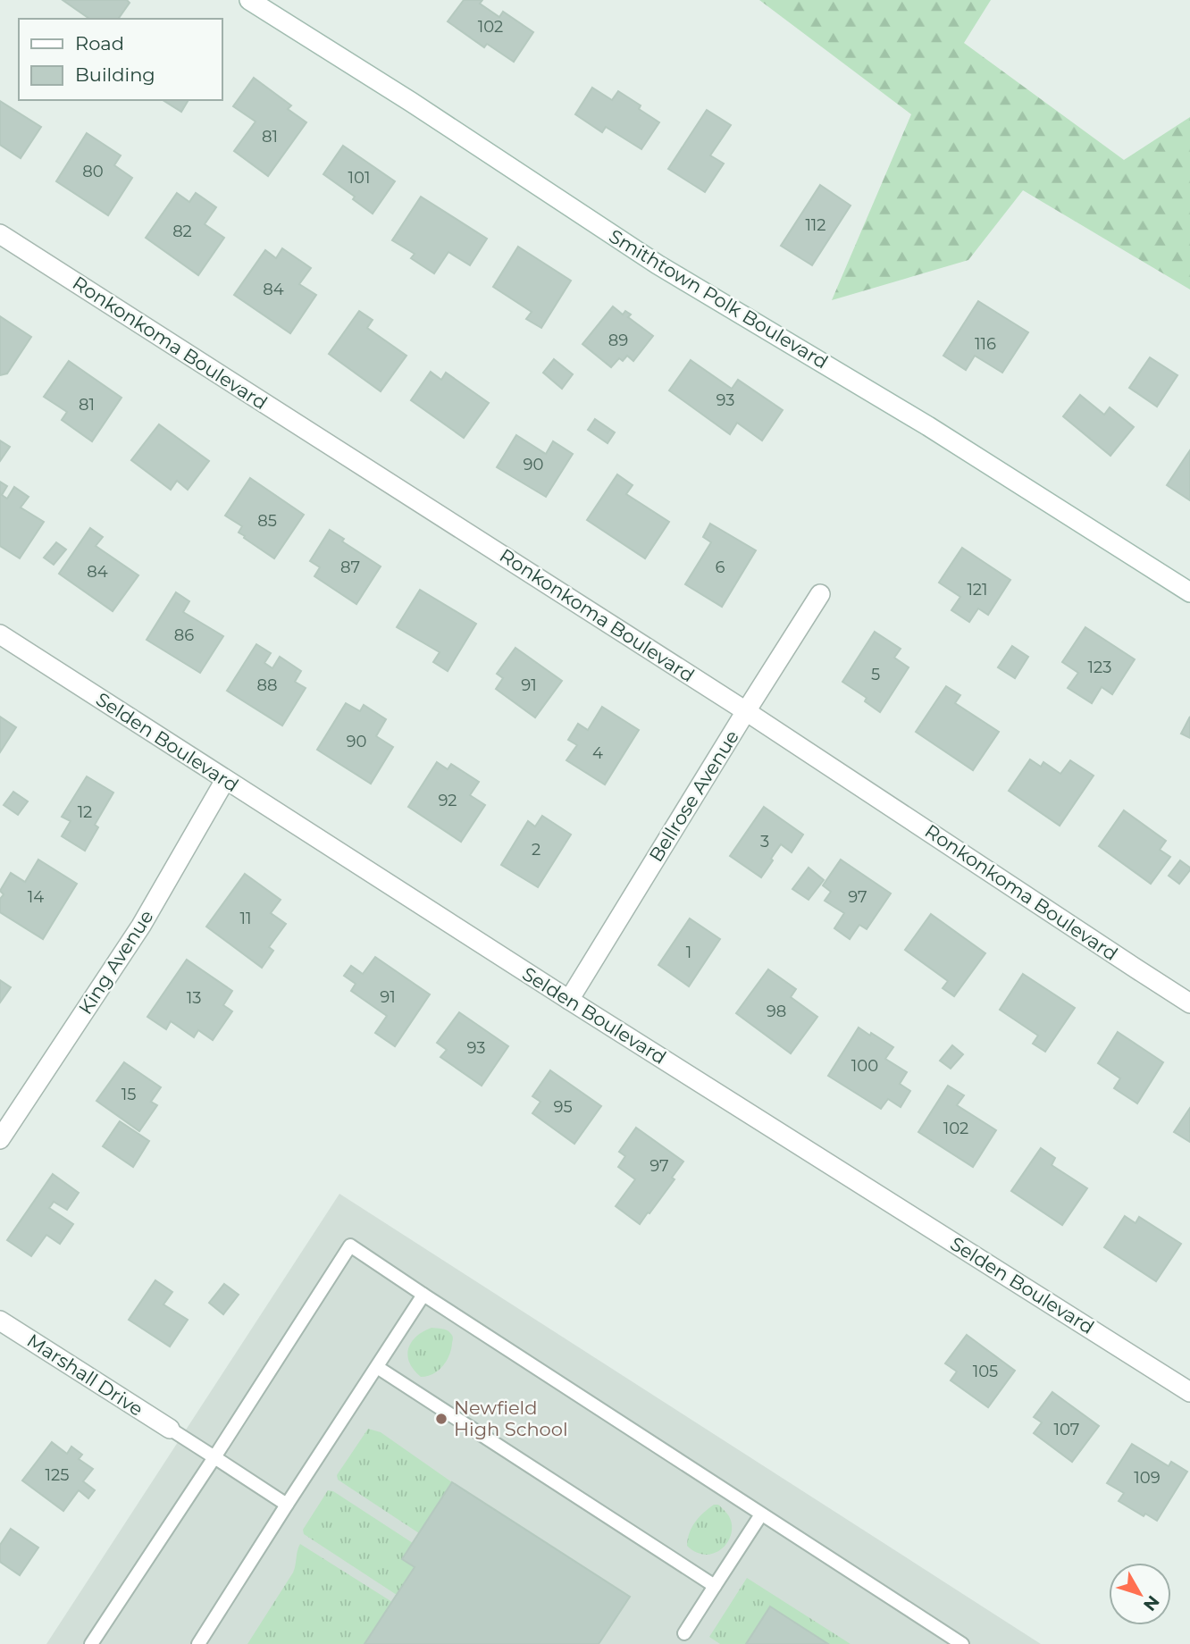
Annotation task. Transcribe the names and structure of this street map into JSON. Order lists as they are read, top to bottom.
{
  "streets": {
    "street": [
      "Smithtown Polk Boulevard",
      "Ronkonkoma Boulevard",
      "Selden Boulevard",
      "Bellrose Avenue",
      "King Avenue",
      "Marshall Drive"
    ]
  },
  "crossings": [
    ["Ronkonkoma Boulevard", "Bellrose Avenue"],
    ["Selden Boulevard", "Bellrose Avenue"],
    ["Selden Boulevard", "King Avenue"]
  ],
  "places": ["Newfield High School"],
  "house_numbers": [
    "102",
    "81",
    "80",
    "101",
    "112",
    "82",
    "84",
    "89",
    "116",
    "93",
    "81",
    "90",
    "85",
    "87",
    "6",
    "84",
    "121",
    "86",
    "123",
    "5",
    "88",
    "91",
    "90",
    "4",
    "92",
    "12",
    "3",
    "2",
    "14",
    "97",
    "11",
    "1",
    "91",
    "13",
    "98",
    "93",
    "100",
    "15",
    "95",
    "102",
    "97",
    "105",
    "107",
    "125",
    "109"
  ],
  "legend": ["Road", "Building"],
  "north": "bottom right"
}
